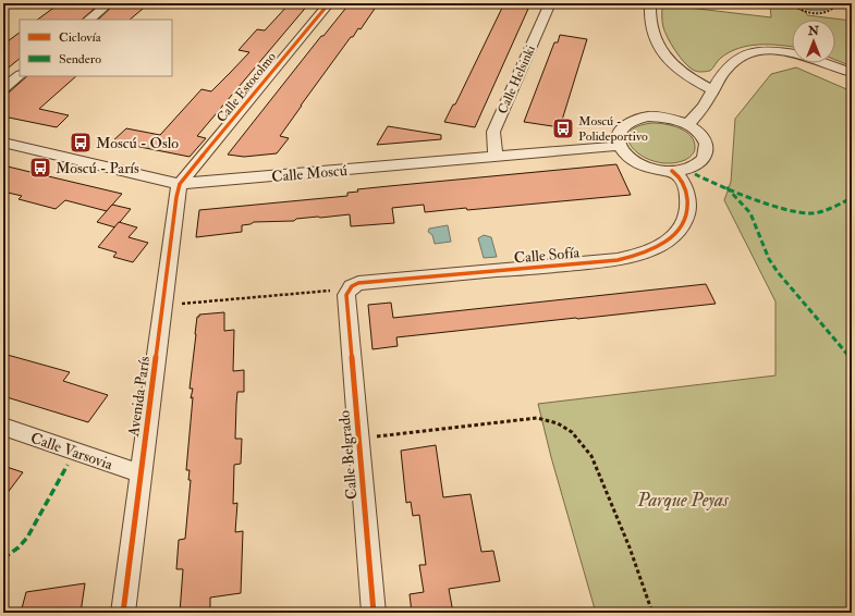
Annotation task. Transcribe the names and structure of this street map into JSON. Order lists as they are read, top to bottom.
{
  "streets": {
    "street": [
      "Calle Helsinki",
      "Calle Estocolmo",
      "Calle Moscú",
      "Calle Sofía",
      "Avenida París",
      "Calle Varsovia",
      "Calle Belgrado"
    ]
  },
  "crossings": [
    ["Calle Helsinki", "Calle Moscú"],
    ["Calle Estocolmo", "Calle Moscú"],
    ["Calle Estocolmo", "Avenida París"],
    ["Calle Moscú", "Calle Sofía"],
    ["Calle Moscú", "Avenida París"],
    ["Calle Sofía", "Calle Belgrado"],
    ["Avenida París", "Calle Varsovia"]
  ],
  "parks": ["Parque Peyas"],
  "places": {
    "bus stop": ["Moscú - Polideportivo", "Moscú - Oslo", "Moscú - París"]
  },
  "legend": ["Ciclovía", "Sendero"],
  "north": "top"
}
